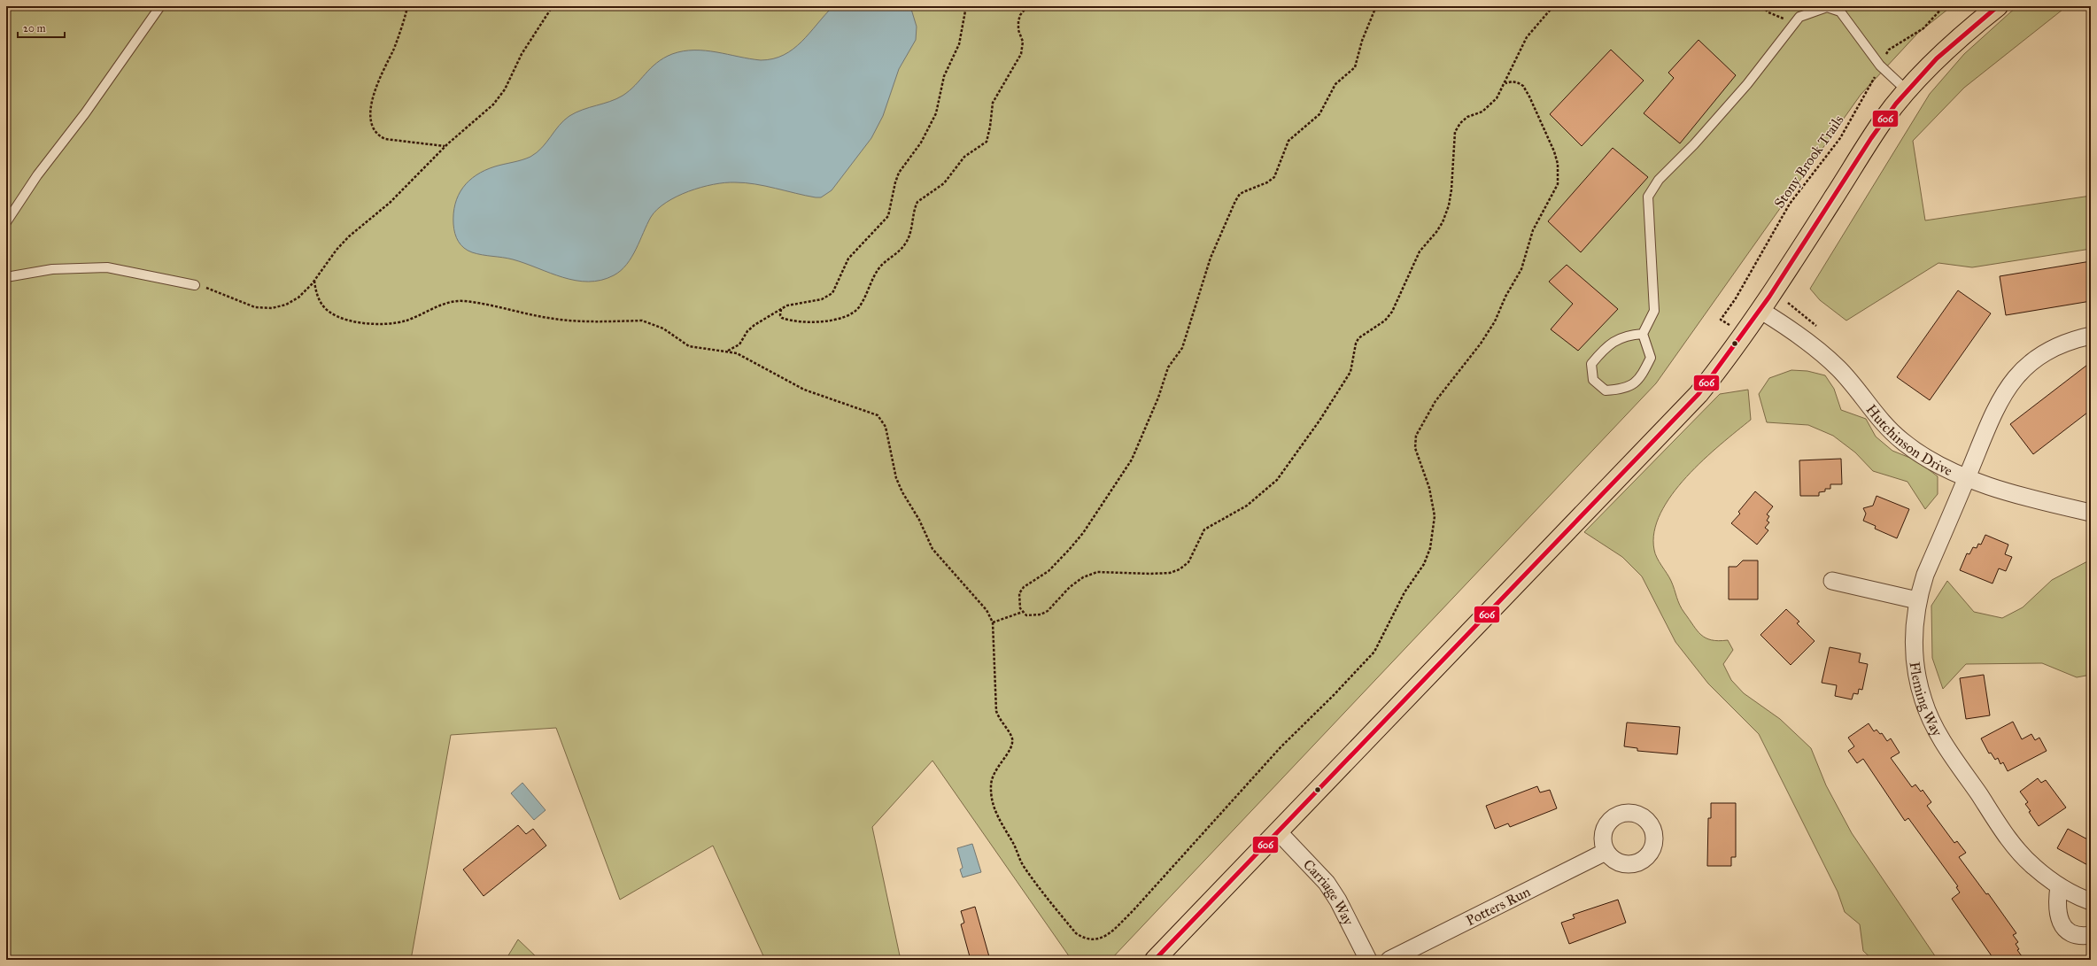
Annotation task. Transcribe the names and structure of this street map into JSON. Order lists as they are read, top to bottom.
{
  "streets": {
    "street": [
      "Hutchinson Drive",
      "Fleming Way",
      "Carriage Way",
      "Potters Run"
    ],
    "path": ["Stony Brook Trails"]
  },
  "crossings": [
    ["Hutchinson Drive", "Fleming Way"]
  ],
  "lines": ["transit line 606"],
  "scale_bar": "20 m"
}
